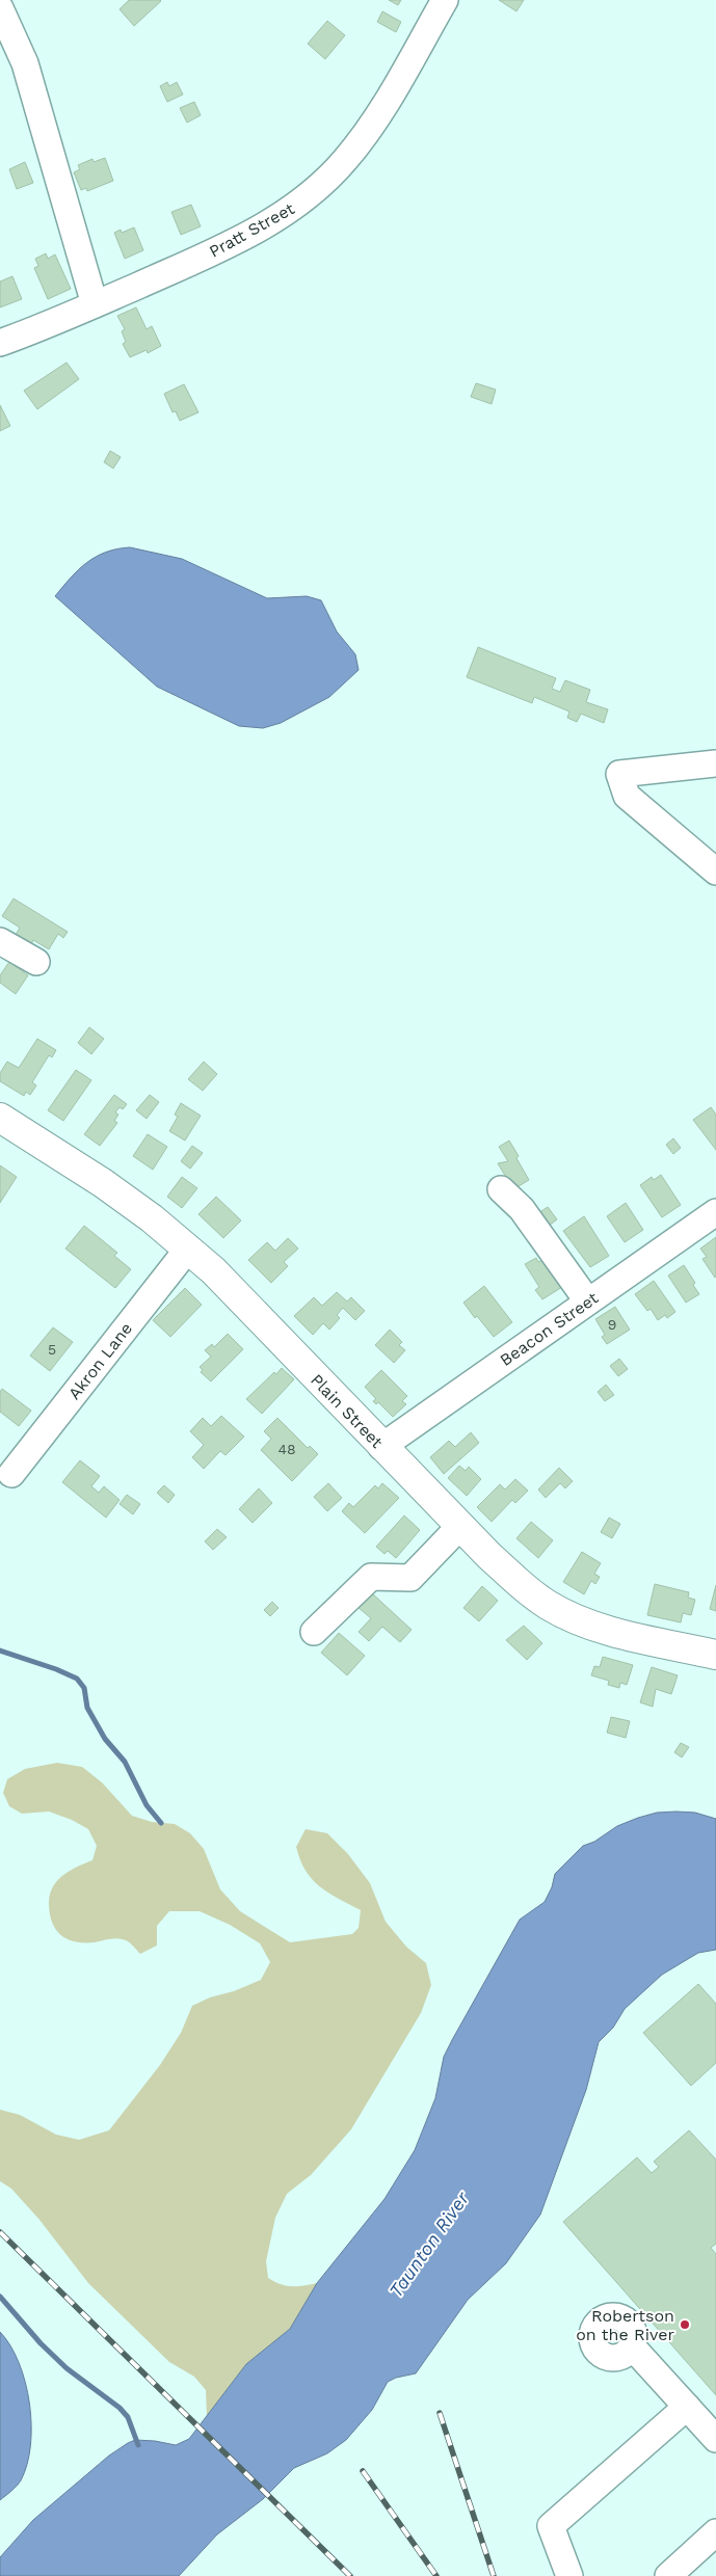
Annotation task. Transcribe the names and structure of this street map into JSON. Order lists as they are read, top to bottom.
{
  "streets": {
    "main road": ["Plain Street"],
    "street": ["Pratt Street", "Beacon Street", "Akron Lane"]
  },
  "crossings": [
    ["Beacon Street", "Plain Street"],
    ["Akron Lane", "Plain Street"]
  ],
  "water": ["Taunton River"],
  "places": ["Robertson on the River"],
  "house_numbers": ["9", "5", "48"]
}
